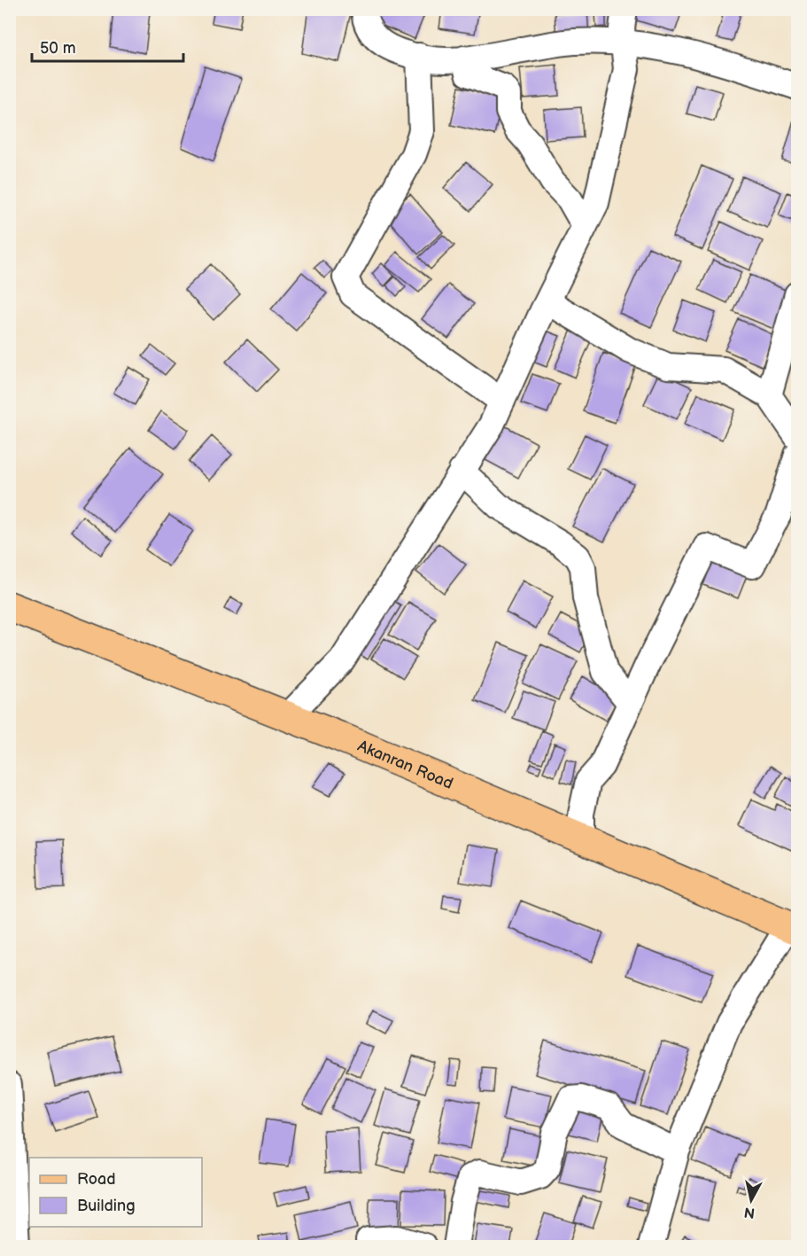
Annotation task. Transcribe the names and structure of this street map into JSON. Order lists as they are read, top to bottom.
{
  "streets": {
    "main road": ["Akanran Road"]
  },
  "legend": ["Road", "Building"],
  "scale_bar": "50 m",
  "north": "bottom"
}
